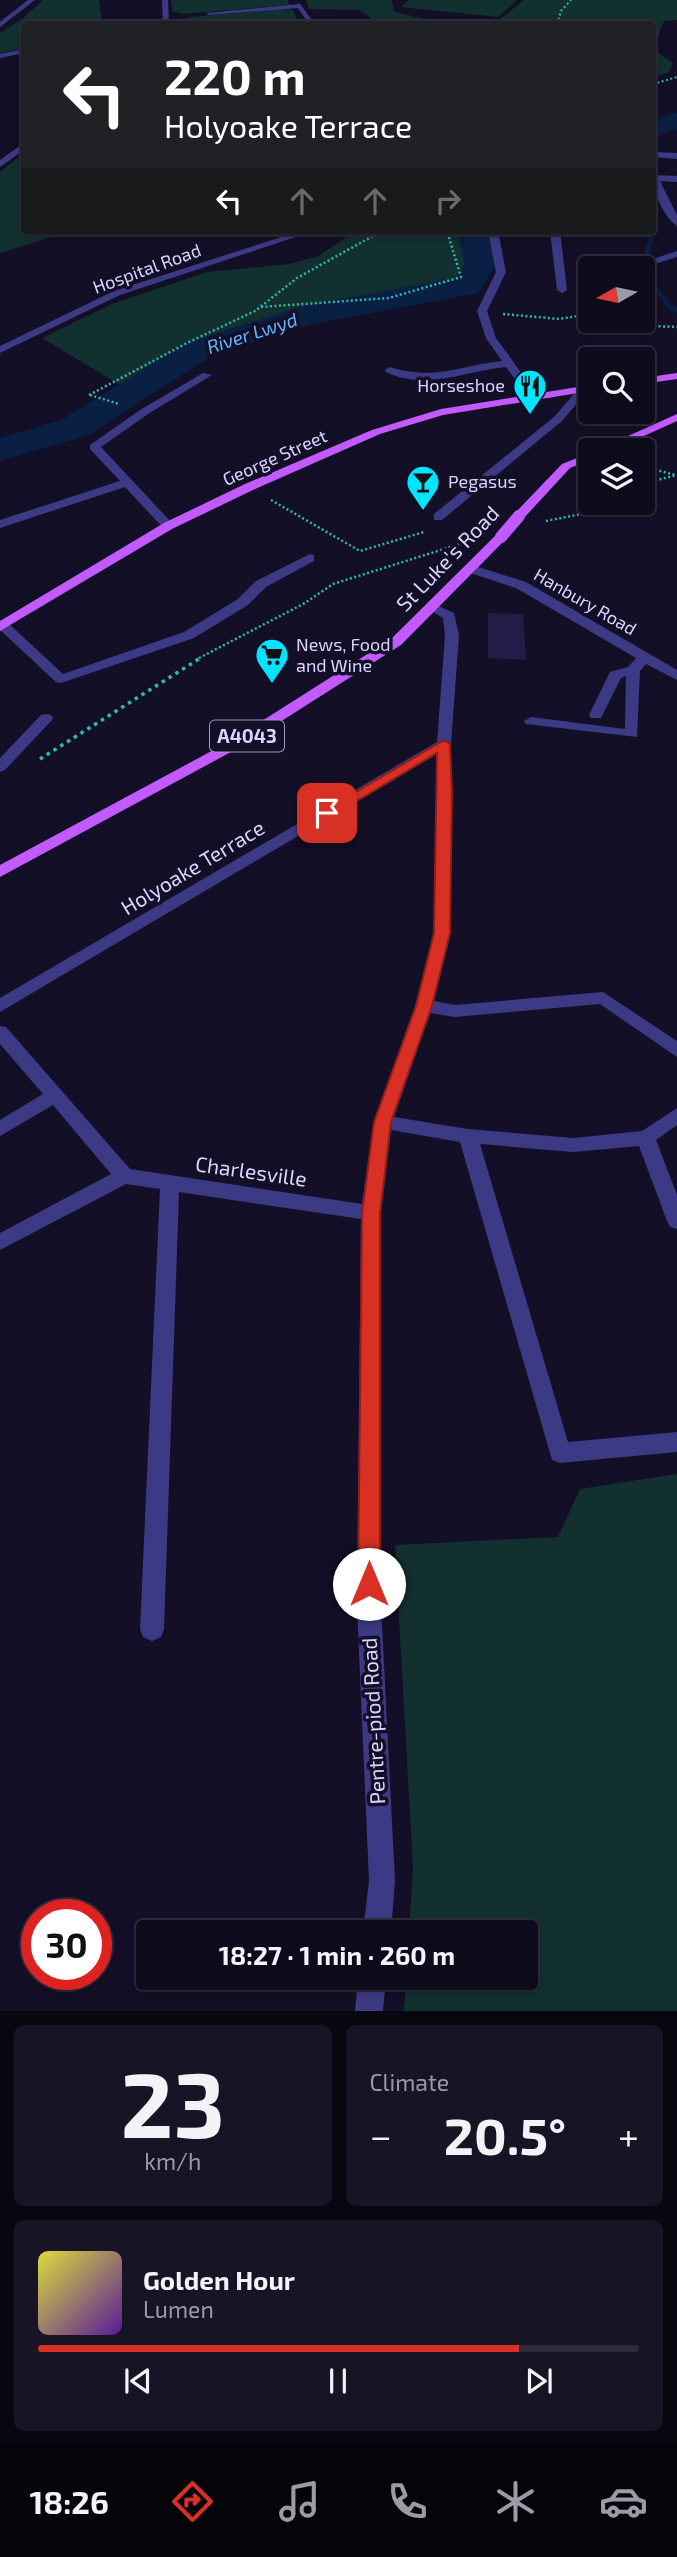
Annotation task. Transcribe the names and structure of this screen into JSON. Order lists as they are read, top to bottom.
{
  "streets": {
    "main road": ["George Street", "St Luke's Road", "A4043"],
    "street": [
      "Hospital Road",
      "Hanbury Road",
      "Holyoake Terrace",
      "Charlesville",
      "Pentre-piod Road"
    ]
  },
  "crossings": [
    ["St Luke's Road", "Hanbury Road"],
    ["St Luke's Road", "Pentre-piod Road"],
    ["Holyoake Terrace", "Pentre-piod Road"],
    ["Charlesville", "Pentre-piod Road"]
  ],
  "water": ["River Lwyd"],
  "places": {
    "restaurant": ["Horseshoe"],
    "bar": ["Pegasus"],
    "supermarket": ["News, Food and Wine"]
  },
  "north": "left",
  "page": {
    "turn": ["220 m", "Holyoake Terrace"],
    "limit": "30",
    "trip": "18:27 · 1 min · 260 m",
    "tile": [
      ["23", "km/h"],
      "Climate"
    ],
    "heat": ["−", "20.5°", "+"],
    "song": ["Golden Hour", "Lumen"],
    "tabs": "18:26"
  }
}
